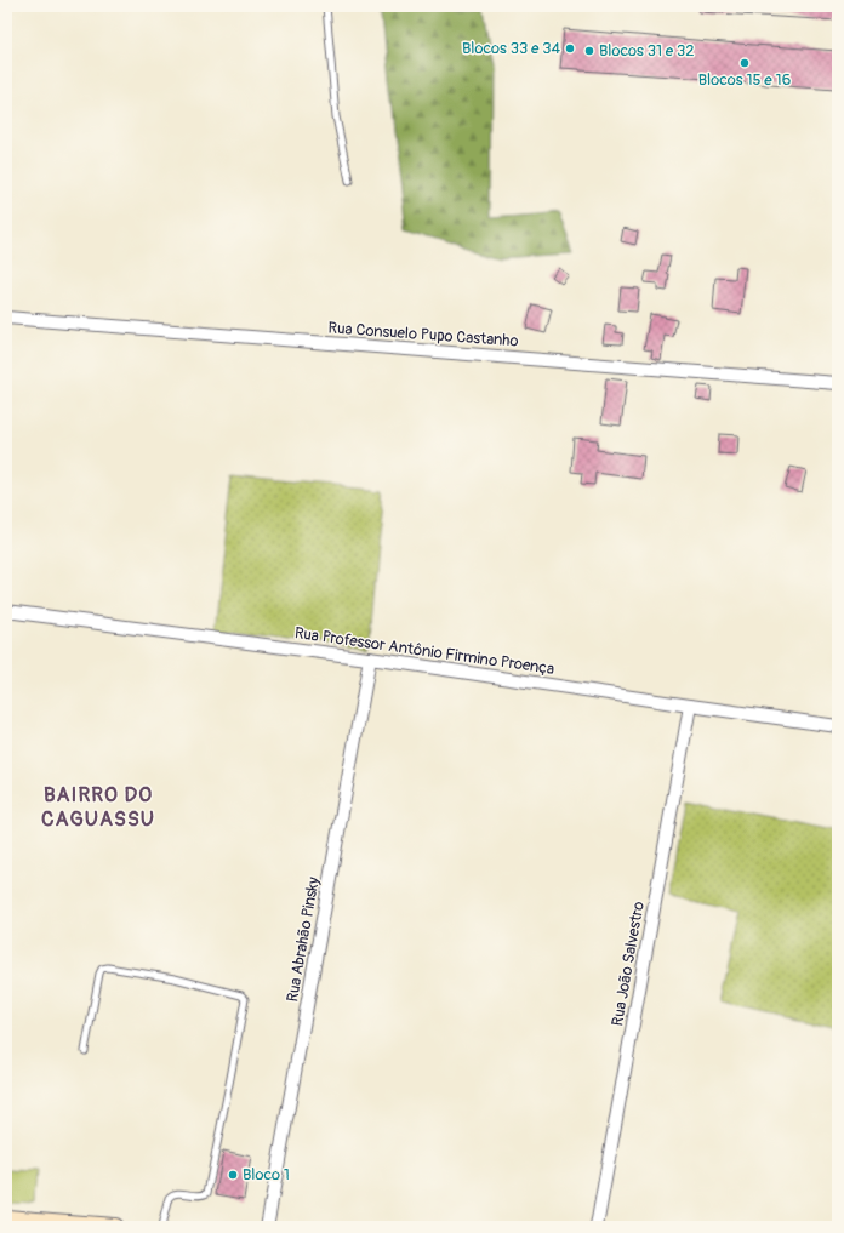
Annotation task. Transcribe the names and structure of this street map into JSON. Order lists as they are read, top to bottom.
{
  "streets": {
    "street": [
      "Rua Consuelo Pupo Castanho",
      "Rua Professor Antônio Firmino Proença",
      "Rua Abrahão Pinsky",
      "Rua João Salvestro"
    ]
  },
  "crossings": [
    ["Rua Professor Antônio Firmino Proença", "Rua Abrahão Pinsky"],
    ["Rua Professor Antônio Firmino Proença", "Rua João Salvestro"]
  ],
  "districts": ["BAIRRO DO CAGUASSU"],
  "places": [
    "Blocos 33 e 34",
    "Blocos 31 e 32",
    "Blocos 15 e 16",
    "Bloco 1"
  ]
}
